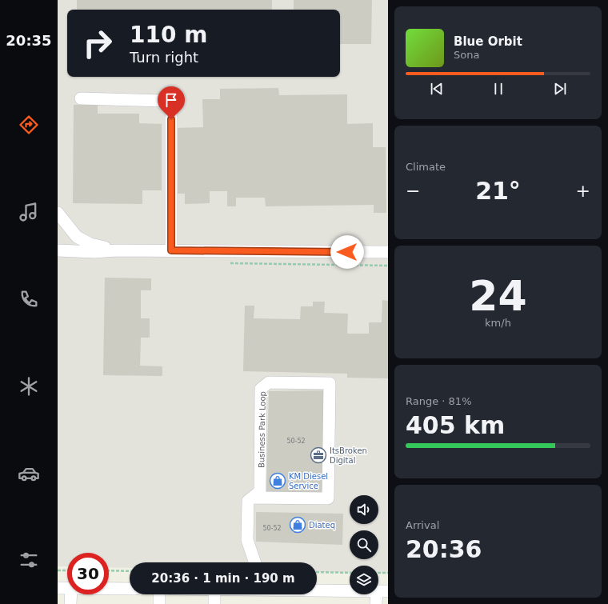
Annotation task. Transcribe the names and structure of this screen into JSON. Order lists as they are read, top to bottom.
{
  "streets": {
    "street": ["Business Park Loop"]
  },
  "places": {
    "office": ["ItsBroken Digital"],
    "shop": ["KM Diesel Service", "Diateq"]
  },
  "house_numbers": ["50-52", "50-52"],
  "page": {
    "tabs": "20:35",
    "turn": ["110 m", "Turn right"],
    "song": ["Blue Orbit", "Sona"],
    "tile": [
      "Climate",
      ["24", "km/h"],
      ["Range · 81%", "405 km"],
      ["Arrival", "20:36"]
    ],
    "heat": ["−", "21°", "+"],
    "limit": "30",
    "trip": "20:36 · 1 min · 190 m"
  }
}
